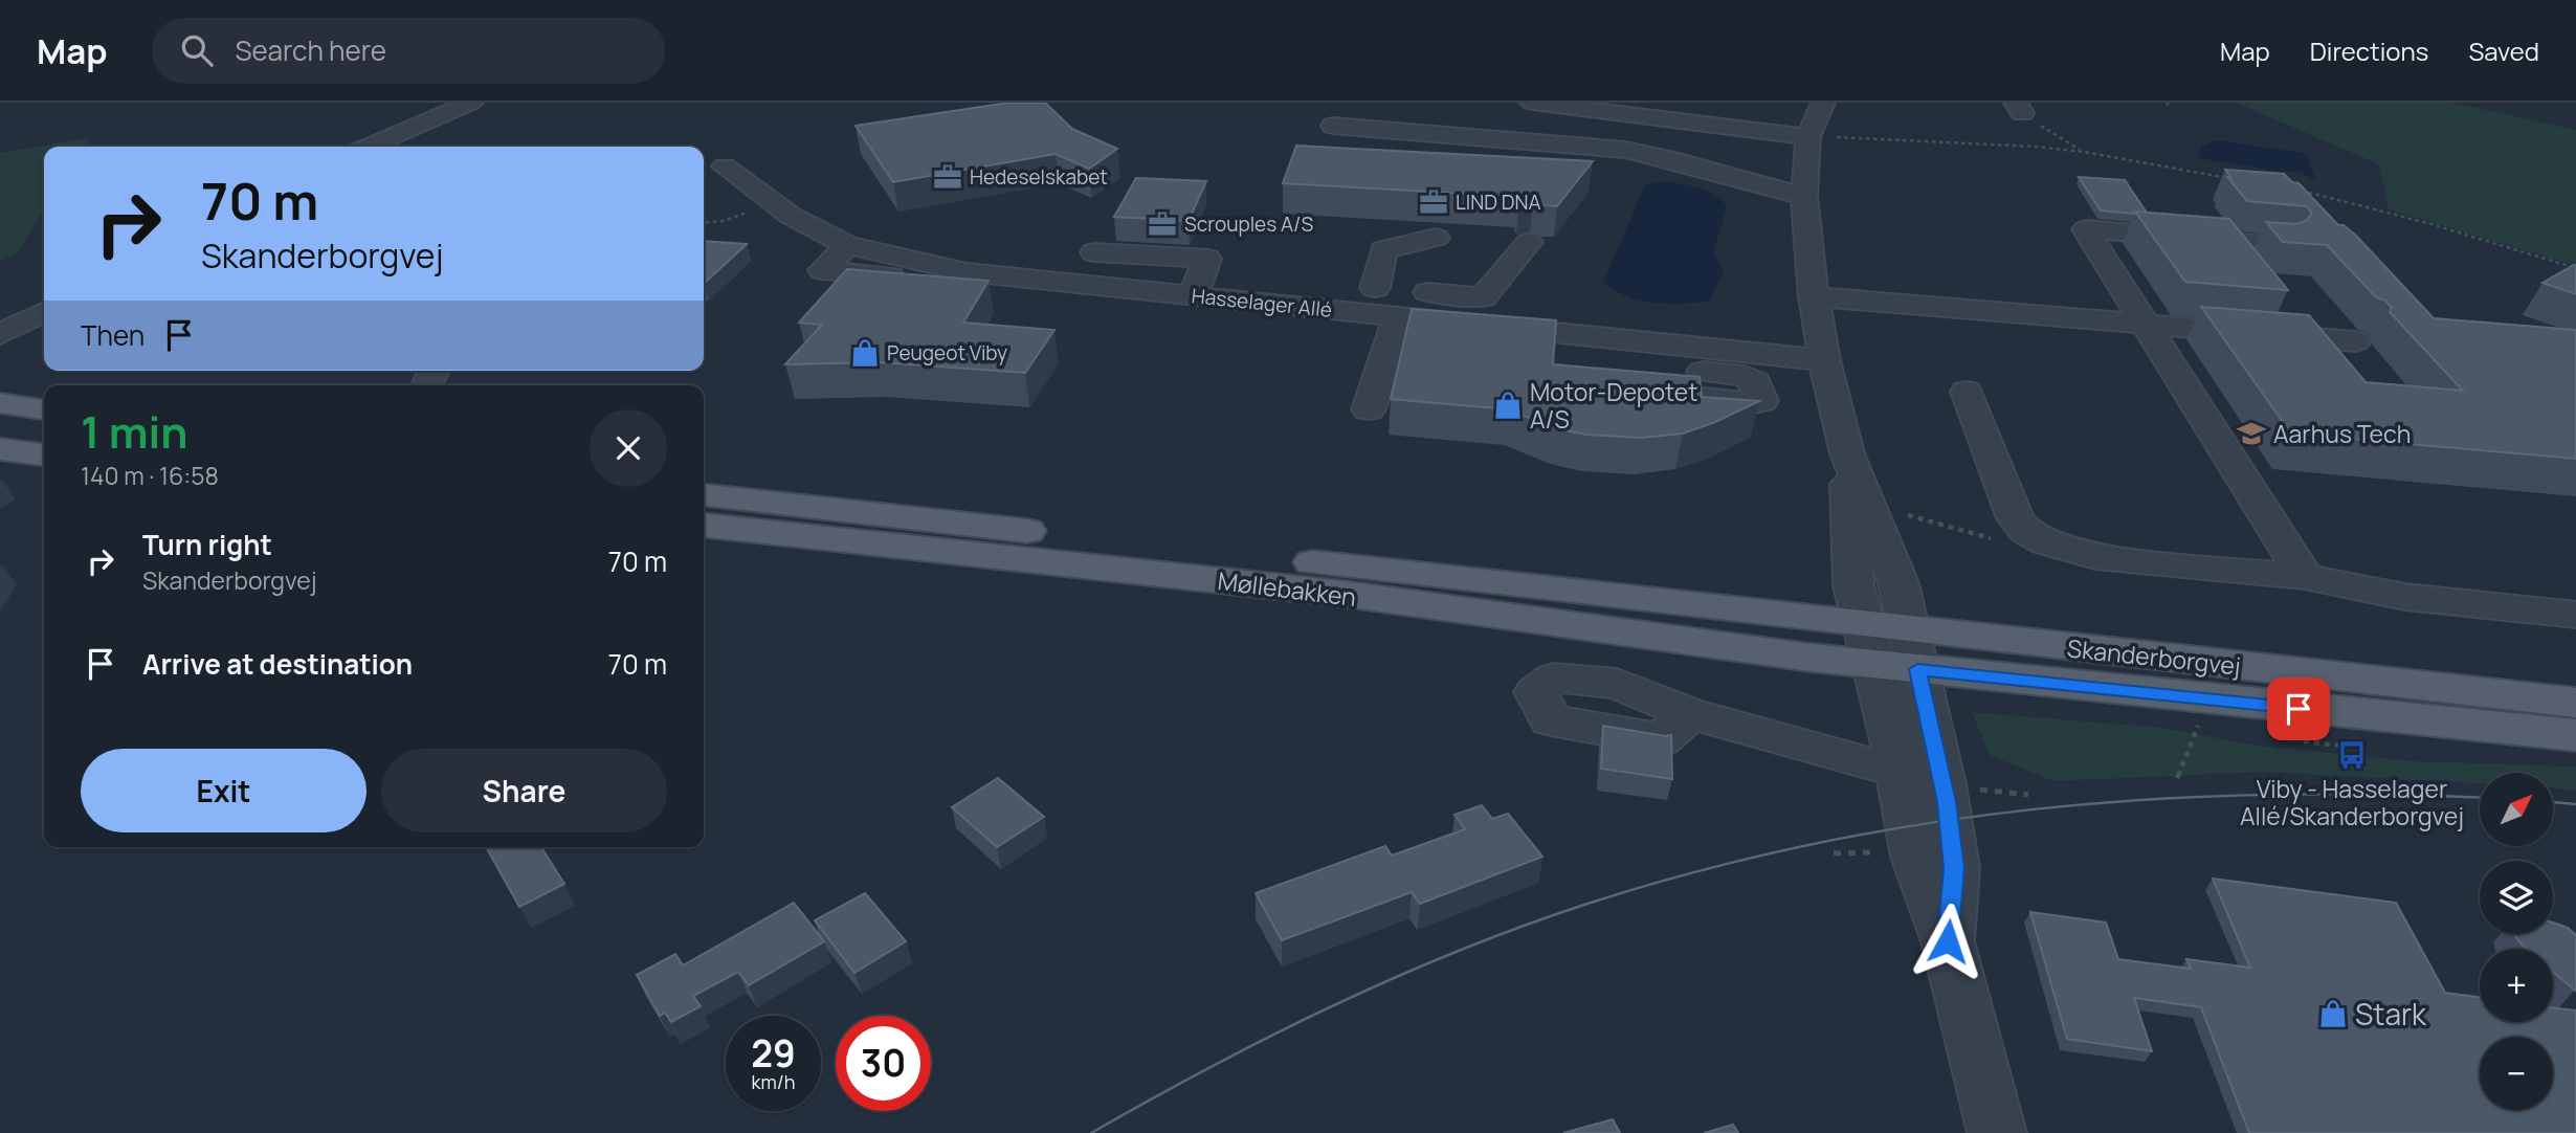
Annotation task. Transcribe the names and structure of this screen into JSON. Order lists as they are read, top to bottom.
{
  "streets": {
    "main road": ["Møllebakken", "Skanderborgvej"],
    "street": ["Hasselager Allé"]
  },
  "crossings": [
    ["Møllebakken", "Skanderborgvej"]
  ],
  "places": {
    "office": ["Hedeselskabet", "LIND DNA", "Scrouples A/S"],
    "shop": ["Peugeot Viby", "Motor-Depotet A/S", "Stark"],
    "school or university": ["Aarhus Tech"],
    "bus stop": ["Viby - Hasselager Allé/Skanderborgvej"]
  },
  "north": "top right",
  "page": {
    "header": "Map",
    "search": "Search here",
    "nav": ["Map", "Directions", "Saved"],
    "turn": ["70 m", "Skanderborgvej"],
    "then": "Then",
    "heading": ["1 min", "140 m · 16:58"],
    "list": [
      {
        "name": "Turn right",
        "note": "Skanderborgvej",
        "value": "70 m"
      },
      {
        "name": "Arrive at destination",
        "value": "70 m"
      }
    ],
    "buttons": ["Exit", "Share"],
    "map_buttons": ["+", "−"],
    "speed": "29 km/h",
    "limit": "30"
  }
}
